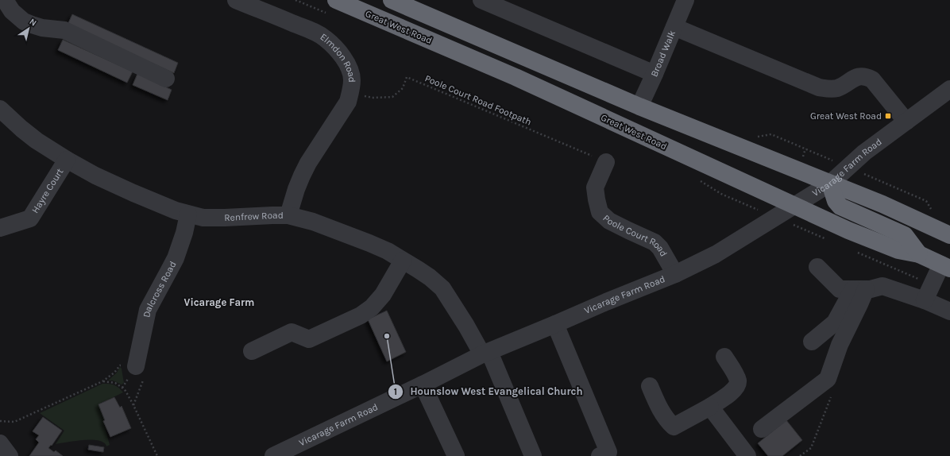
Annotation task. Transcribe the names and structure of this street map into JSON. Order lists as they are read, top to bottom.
{
  "streets": {
    "highway": ["Great West Road"],
    "street": [
      "Broad Walk",
      "Elmdon Road",
      "Vicarage Farm Road",
      "Hayre Court",
      "Renfrew Road",
      "Poole Court Road",
      "Dalcross Road"
    ],
    "path": ["Poole Court Road Footpath"]
  },
  "crossings": [
    ["Great West Road", "Vicarage Farm Road"],
    ["Elmdon Road", "Poole Court Road Footpath"],
    ["Elmdon Road", "Renfrew Road"],
    ["Poole Court Road Footpath", "Poole Court Road"],
    ["Vicarage Farm Road", "Renfrew Road"],
    ["Vicarage Farm Road", "Poole Court Road"],
    ["Hayre Court", "Renfrew Road"],
    ["Renfrew Road", "Dalcross Road"]
  ],
  "districts": ["Vicarage Farm"],
  "places": {
    "transit": ["Great West Road"],
    "other": ["Hounslow West Evangelical Church"]
  },
  "north": "top right"
}
